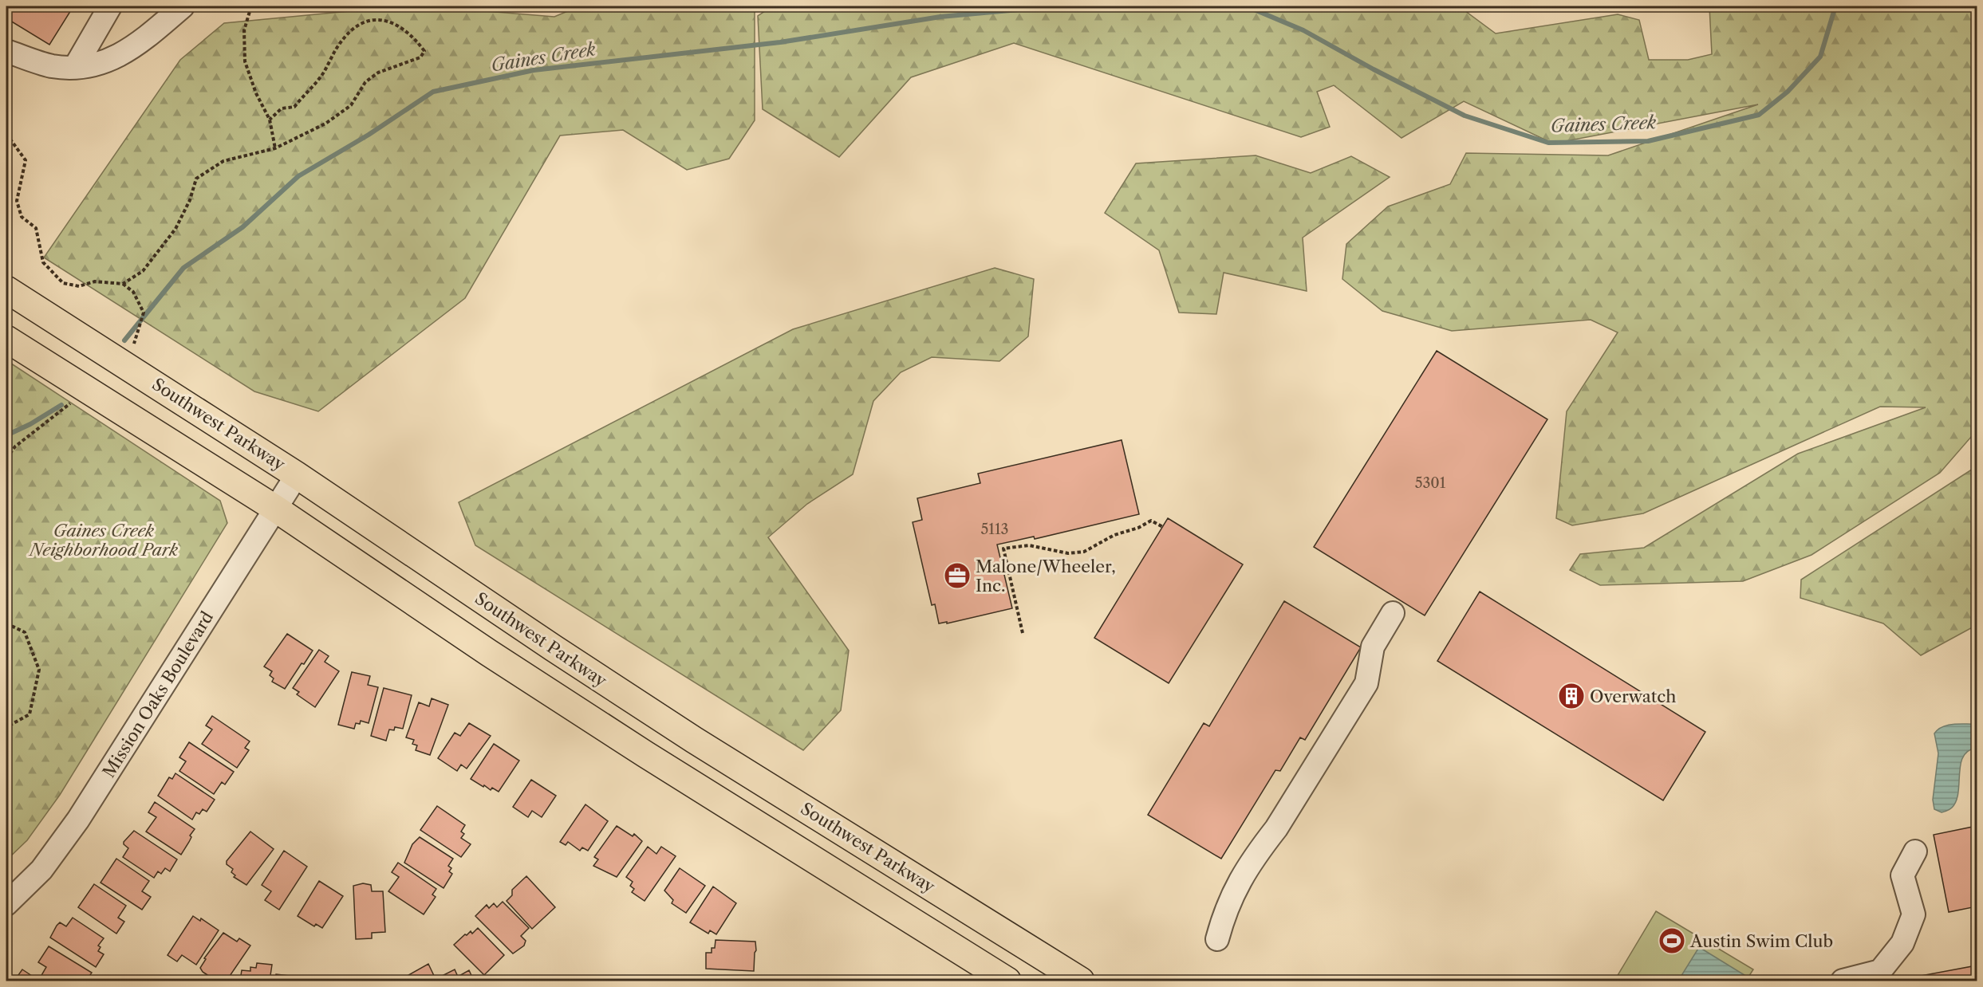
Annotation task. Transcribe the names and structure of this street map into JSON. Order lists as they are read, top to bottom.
{
  "streets": {
    "main road": ["Southwest Parkway"],
    "street": ["Mission Oaks Boulevard"]
  },
  "crossings": [
    ["Southwest Parkway", "Mission Oaks Boulevard"]
  ],
  "water": ["Gaines Creek"],
  "parks": ["Gaines Creek Neighborhood Park"],
  "places": {
    "office": ["Malone/Wheeler, Inc."],
    "building": ["Overwatch"],
    "sports": ["Austin Swim Club"]
  },
  "house_numbers": ["5301", "5113"]
}
